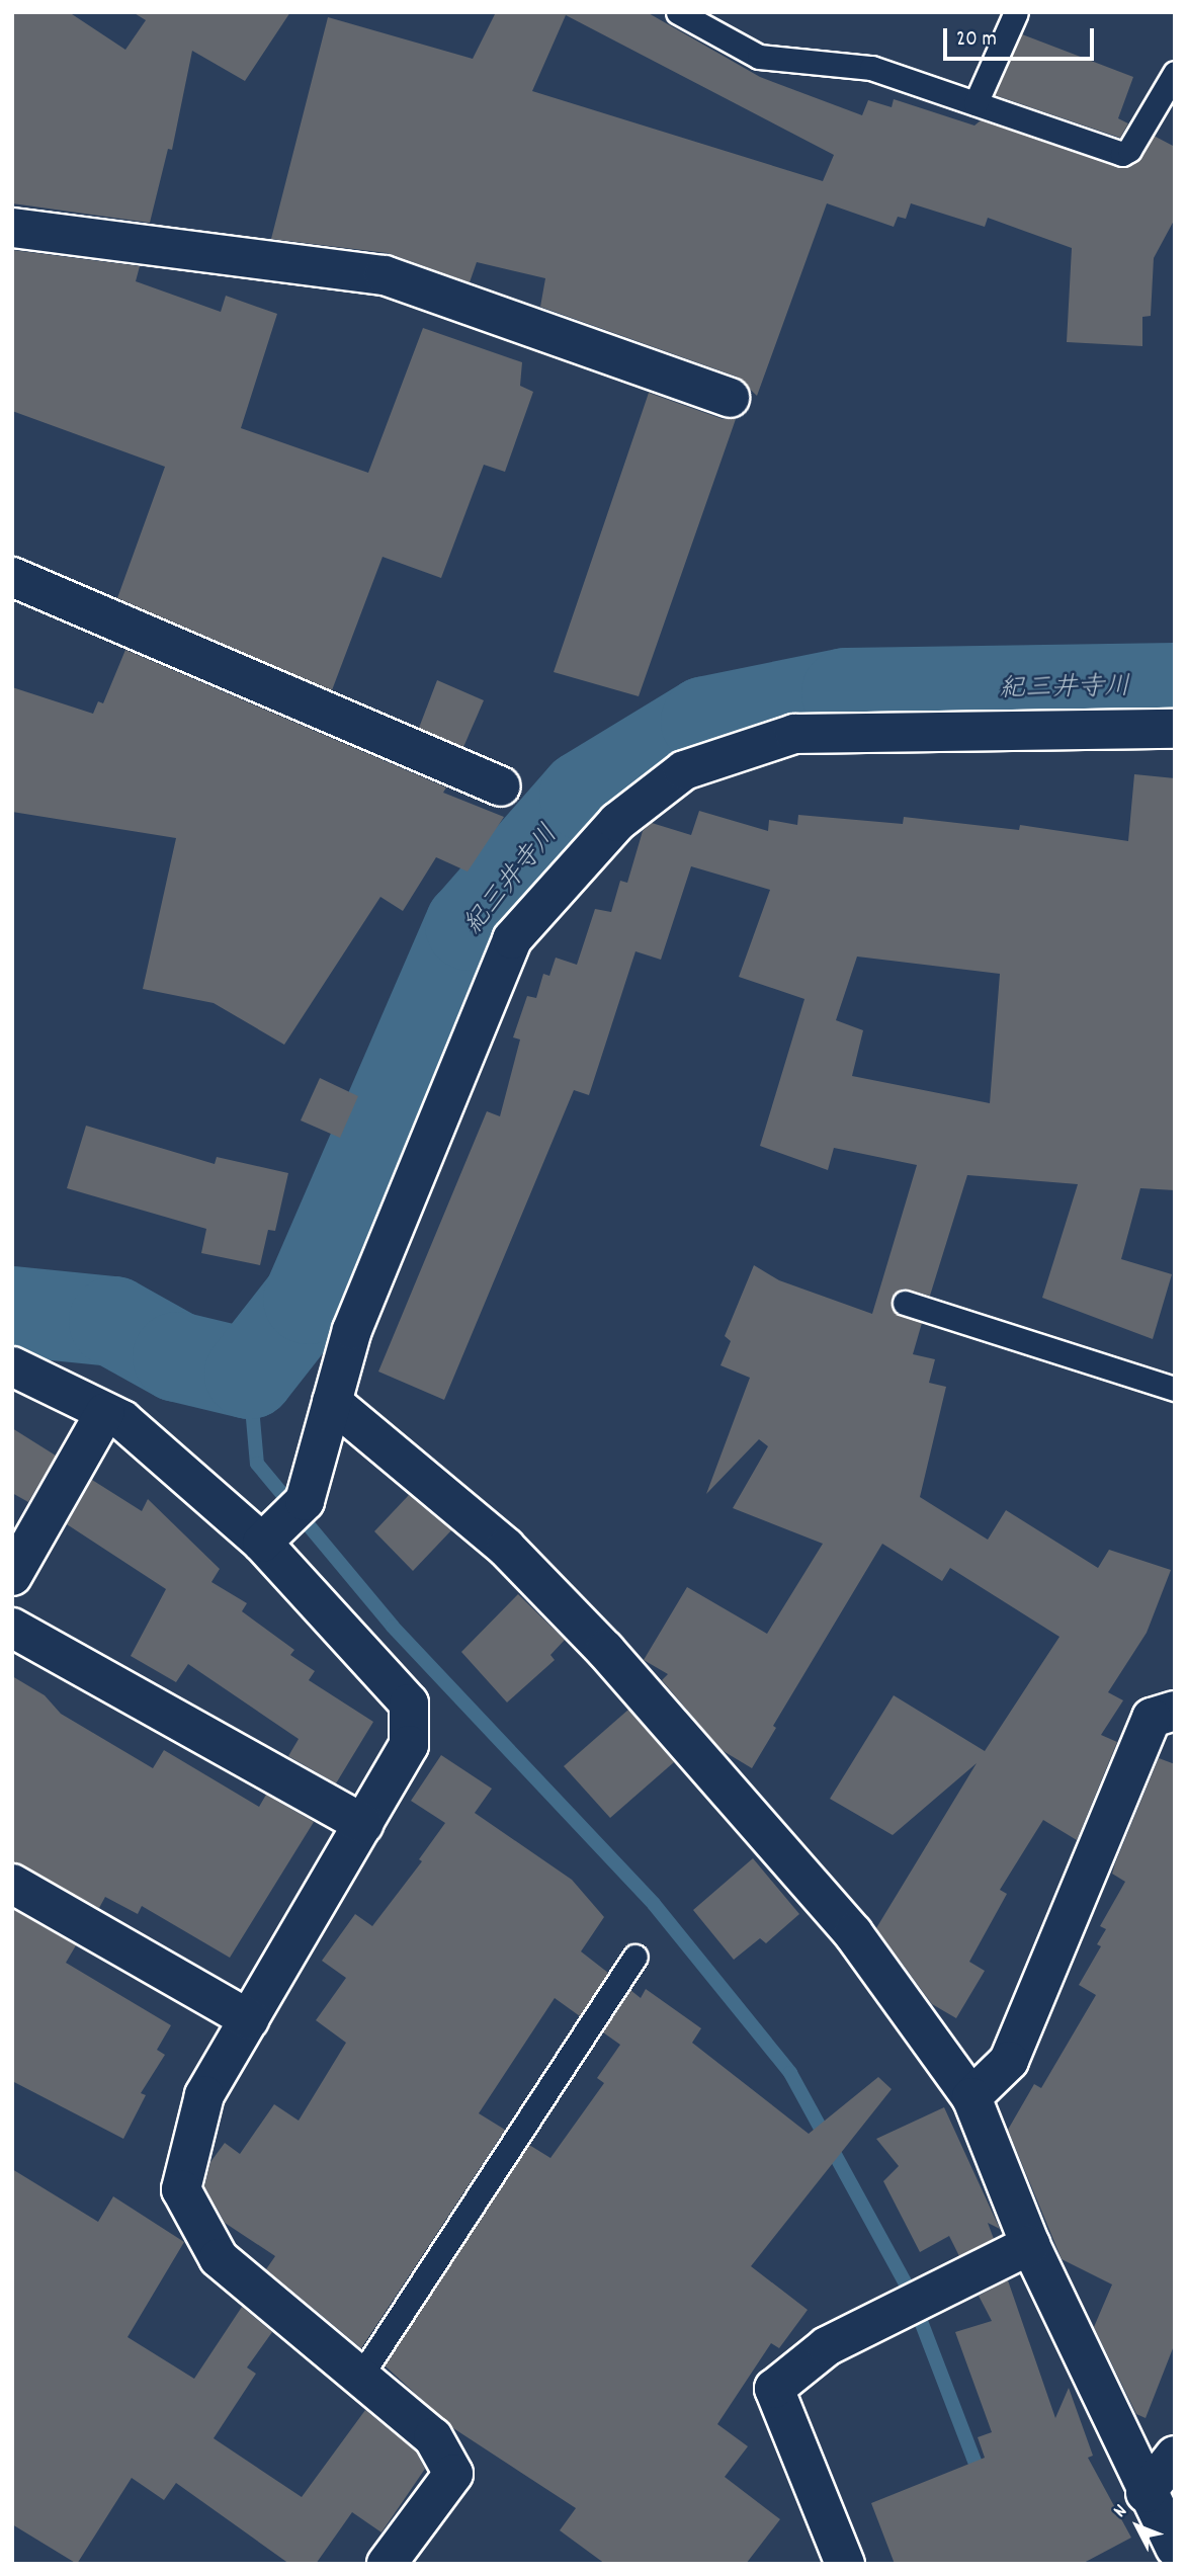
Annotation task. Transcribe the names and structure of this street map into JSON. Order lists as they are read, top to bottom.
{
  "water": ["紀三井寺川"],
  "scale_bar": "20 m",
  "north": "top left"
}
